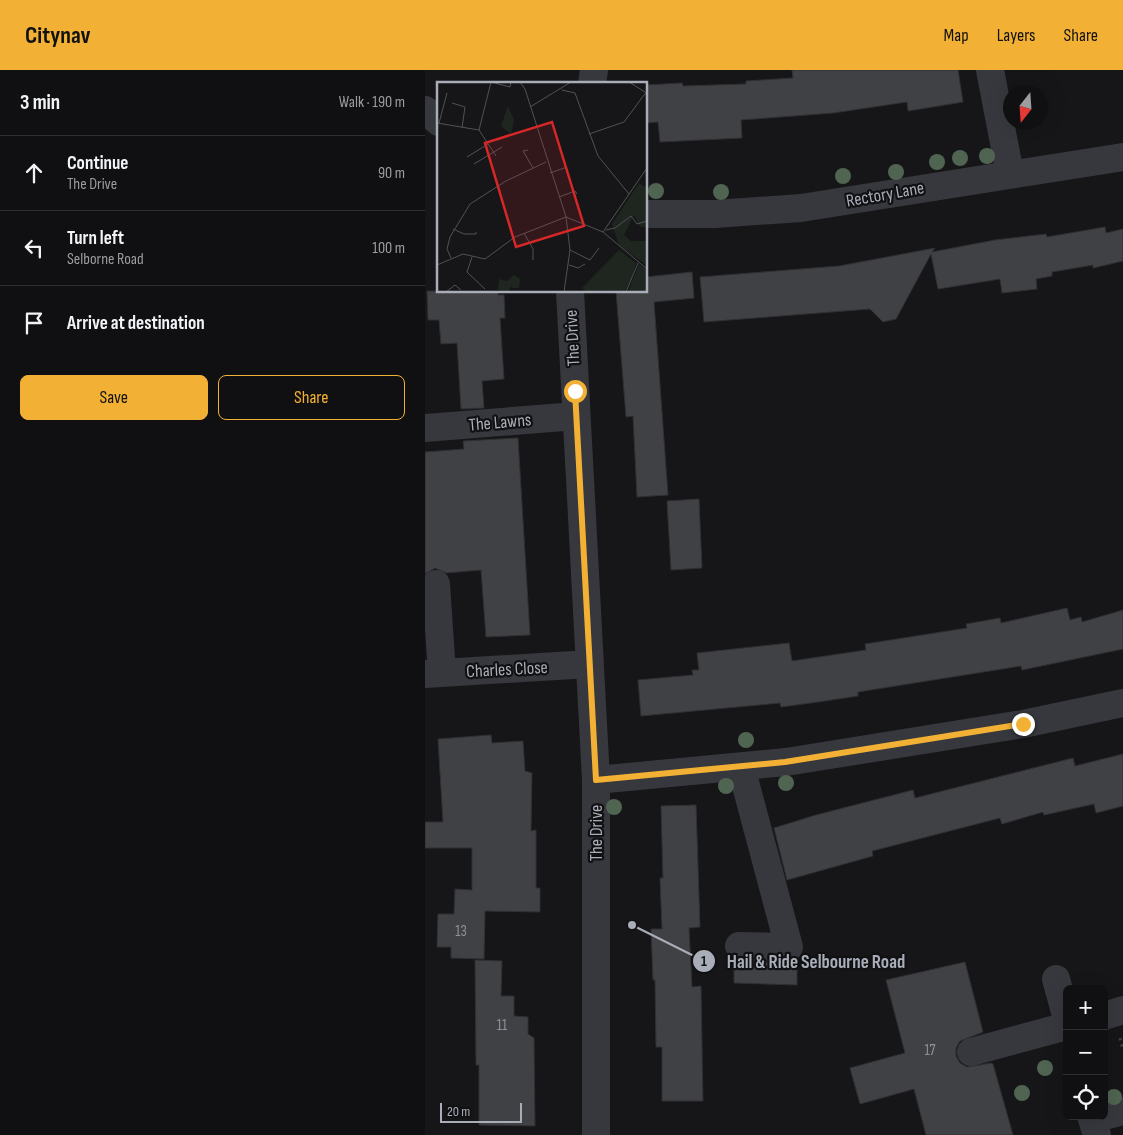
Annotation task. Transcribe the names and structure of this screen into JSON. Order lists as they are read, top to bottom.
{
  "streets": {
    "street": [
      "Rectory Lane",
      "The Drive",
      "The Lawns",
      "Charles Close"
    ]
  },
  "crossings": [
    ["The Drive", "The Lawns"],
    ["The Drive", "Charles Close"]
  ],
  "places": ["Hail & Ride Selbourne Road"],
  "house_numbers": ["13", "11", "17"],
  "scale_bar": "20 m",
  "north": "bottom",
  "page": {
    "header": "Citynav",
    "nav": ["Map", "Layers", "Share"],
    "heading": ["3 min", "Walk · 190 m"],
    "list": [
      ["Continue", "The Drive", "90 m"],
      ["Turn left", "Selborne Road", "100 m"],
      "Arrive at destination"
    ],
    "buttons": ["Save", "Share"],
    "map_buttons": ["+", "−"],
    "scale": "20 m"
  }
}
